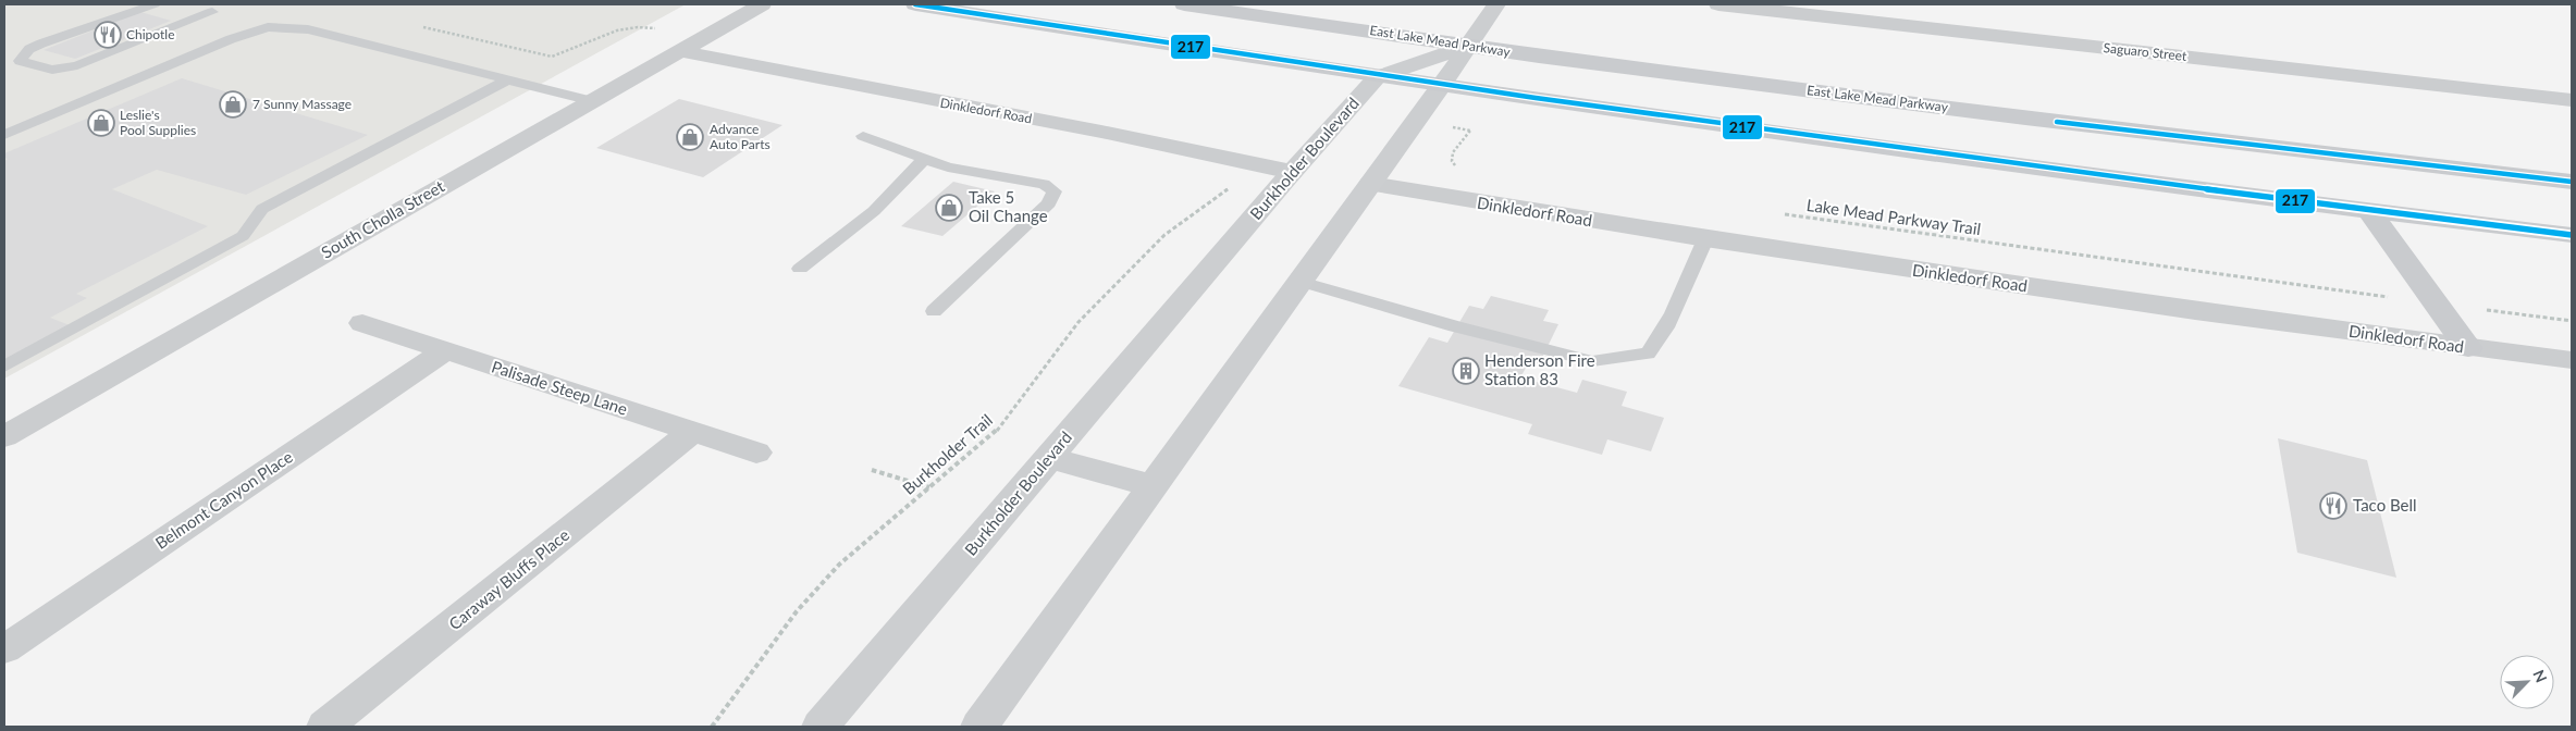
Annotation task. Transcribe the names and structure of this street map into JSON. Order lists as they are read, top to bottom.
{
  "streets": {
    "main road": ["East Lake Mead Parkway", "Burkholder Boulevard"],
    "street": [
      "Saguaro Street",
      "Dinkledorf Road",
      "South Cholla Street",
      "Palisade Steep Lane",
      "Belmont Canyon Place",
      "Caraway Bluffs Place"
    ],
    "path": ["Lake Mead Parkway Trail", "Burkholder Trail"]
  },
  "crossings": [
    ["East Lake Mead Parkway", "Burkholder Boulevard"],
    ["Dinkledorf Road", "Burkholder Boulevard"],
    ["Dinkledorf Road", "South Cholla Street"],
    ["Dinkledorf Road", "Burkholder Trail"],
    ["Palisade Steep Lane", "Belmont Canyon Place"],
    ["Palisade Steep Lane", "Caraway Bluffs Place"]
  ],
  "places": {
    "restaurant": ["Chipotle", "Taco Bell"],
    "shop": [
      "7 Sunny Massage",
      "Leslie's Pool Supplies",
      "Advance Auto Parts",
      "Take 5 Oil Change"
    ],
    "building": ["Henderson Fire Station 83"]
  },
  "lines": ["transit line 217"],
  "north": "top right"
}
